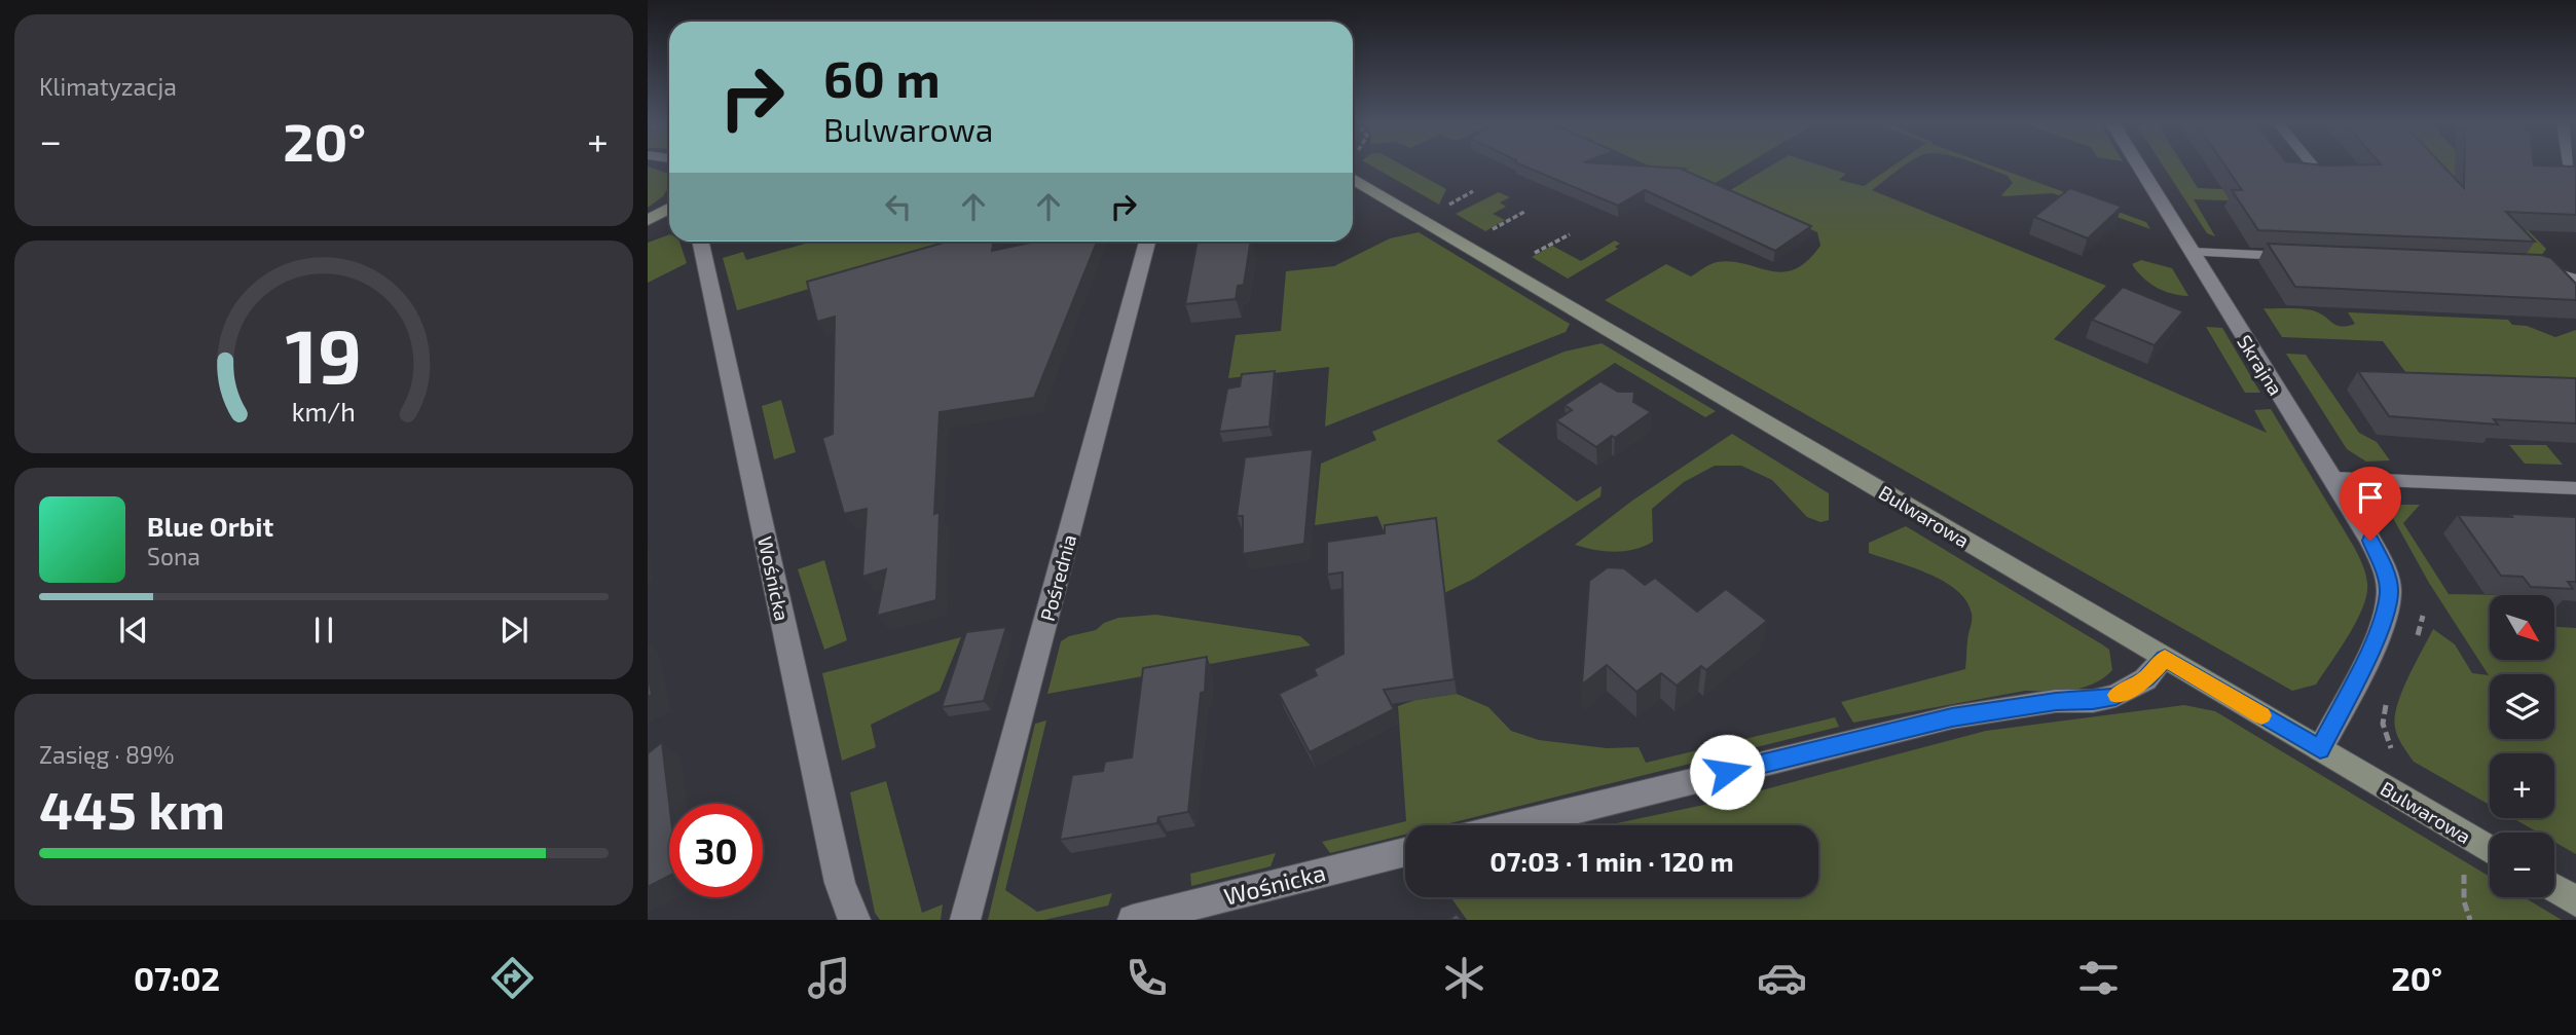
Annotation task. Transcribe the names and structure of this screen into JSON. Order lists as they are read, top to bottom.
{
  "streets": {
    "street": [
      "Skrajna",
      "Bulwarowa",
      "Pośrednia",
      "Wośnicka"
    ]
  },
  "crossings": [
    ["Skrajna", "Bulwarowa"]
  ],
  "north": "bottom right",
  "page": {
    "tile": [
      "Klimatyzacja",
      ["Zasięg · 89%", "445 km"]
    ],
    "turn": ["60 m", "Bulwarowa"],
    "heat": ["−", "20°", "+"],
    "song": ["Blue Orbit", "Sona"],
    "map_buttons": ["+", "−"],
    "limit": "30",
    "trip": "07:03 · 1 min · 120 m",
    "tabs": ["07:02", "20°"],
    "gauge": ["19", "km/h"]
  }
}
